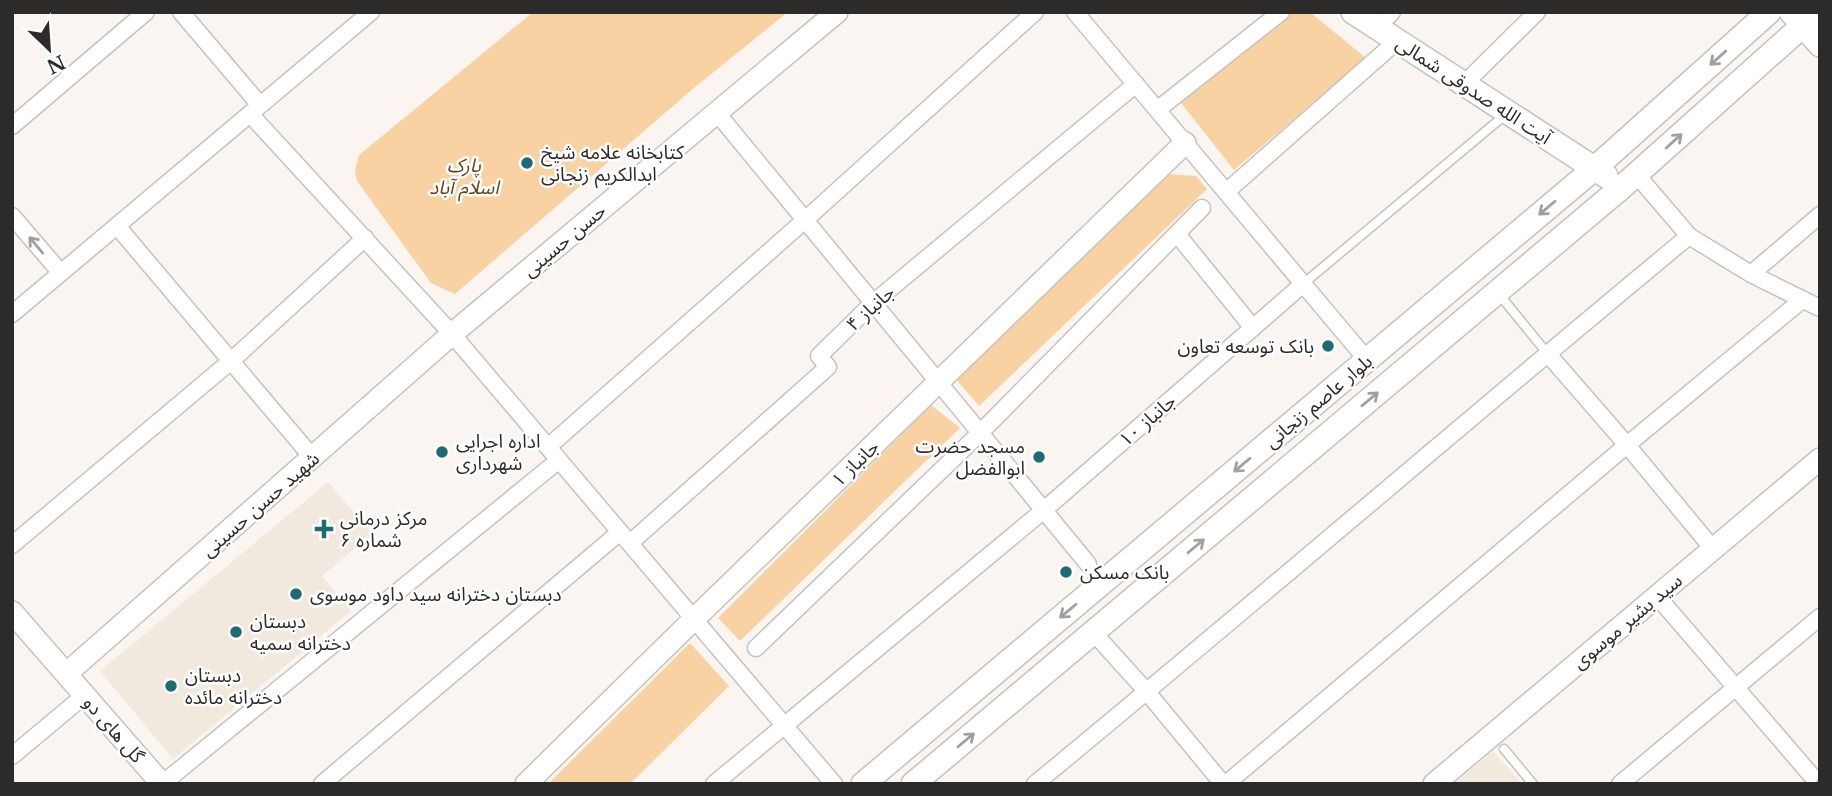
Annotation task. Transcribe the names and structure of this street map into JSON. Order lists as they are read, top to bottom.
{
  "streets": {
    "main road": ["آیت الله صدوقی شمالی", "بلوار عاصم زنجانی"],
    "street": [
      "حسن حسینی",
      "جانباز ۴",
      "جانباز ۱۰",
      "جانباز ۱",
      "شهید حسن حسینی",
      "سید بشیر موسوی",
      "گل های دو"
    ]
  },
  "crossings": [
    ["آیت الله صدوقی شمالی", "بلوار عاصم زنجانی"],
    ["آیت الله صدوقی شمالی", "جانباز ۱۰"],
    ["حسن حسینی", "شهید حسن حسینی"],
    ["شهید حسن حسینی", "گل های دو"]
  ],
  "parks": ["پارک اسلام آباد"],
  "places": {
    "other": [
      "کتابخانه علامه شیخ ابدالکریم زنجانی",
      "بانک توسعه تعاون",
      "اداره اجرایی شهرداری",
      "مسجد حضرت ابوالفضل",
      "بانک مسکن",
      "دبستان دخترانه سید داود موسوی",
      "دبستان دخترانه سمیه",
      "دبستان دخترانه مائده"
    ],
    "health": ["مرکز درمانی شماره ۶"]
  },
  "north": "bottom right"
}
